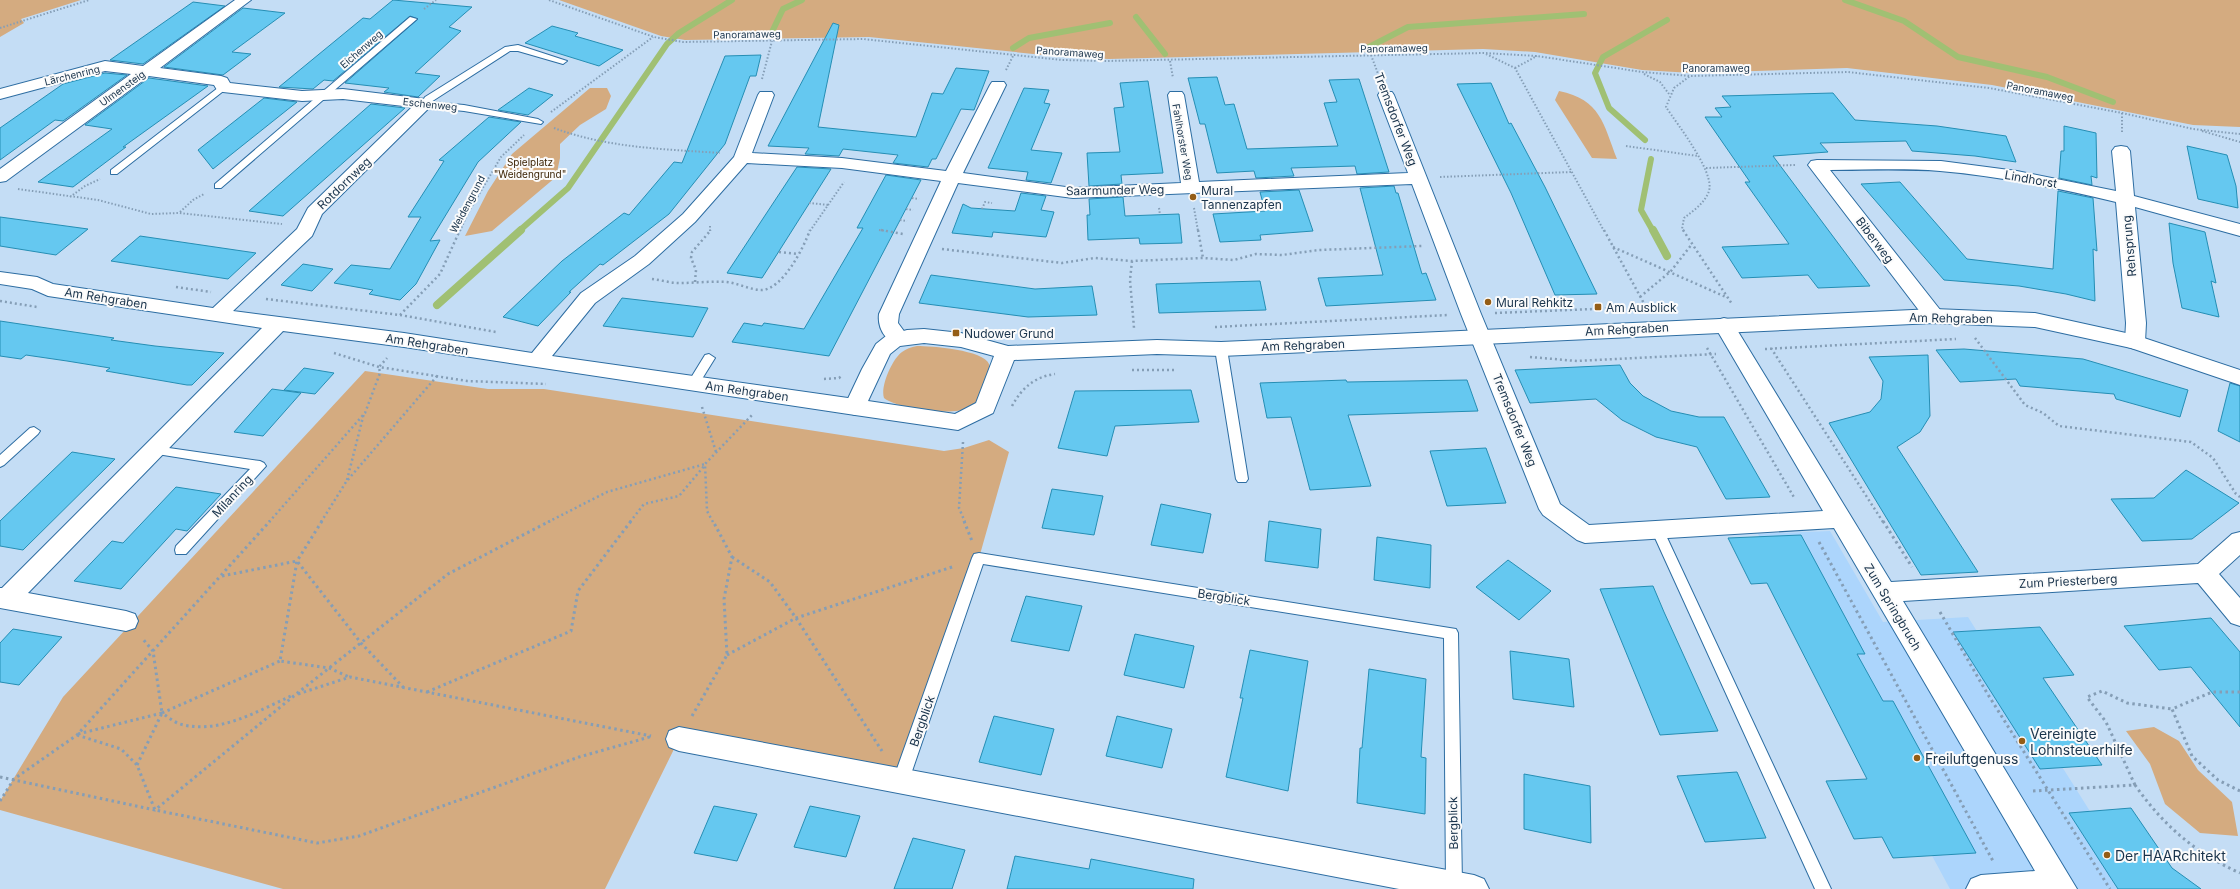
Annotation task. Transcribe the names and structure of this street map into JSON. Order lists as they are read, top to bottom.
{
  "streets": {
    "street": [
      "Lärchenring",
      "Ulmensteig",
      "Eschenweg",
      "Tremsdorfer Weg",
      "Fahlhorster Weg",
      "Lindhorst",
      "Rotdornweg",
      "Saarmunder Weg",
      "Biberweg",
      "Rehsprung",
      "Am Rehgraben",
      "Zum Priesterberg",
      "Bergblick",
      "Zum Springbruch"
    ],
    "lane": ["Eichenweg", "Milanring"],
    "path": ["Panoramaweg", "Weidengrund"]
  },
  "crossings": [
    ["Panoramaweg", "Tremsdorfer Weg"],
    ["Panoramaweg", "Weidengrund"],
    ["Eichenweg", "Eschenweg"],
    ["Lärchenring", "Ulmensteig"],
    ["Lärchenring", "Eschenweg"],
    ["Ulmensteig", "Eschenweg"],
    ["Eschenweg", "Rotdornweg"],
    ["Eschenweg", "Weidengrund"],
    ["Tremsdorfer Weg", "Saarmunder Weg"],
    ["Tremsdorfer Weg", "Am Rehgraben"],
    ["Tremsdorfer Weg", "Zum Springbruch"],
    ["Fahlhorster Weg", "Saarmunder Weg"],
    ["Lindhorst", "Biberweg"],
    ["Lindhorst", "Rehsprung"],
    ["Rotdornweg", "Am Rehgraben"],
    ["Biberweg", "Am Rehgraben"],
    ["Rehsprung", "Am Rehgraben"],
    ["Am Rehgraben", "Zum Springbruch"],
    ["Zum Priesterberg", "Zum Springbruch"]
  ],
  "parks": ["Spielplatz \"Weidengrund\""],
  "places": {
    "other": [
      "Mural Tannenzapfen",
      "Mural Rehkitz",
      "Vereinigte Lohnsteuerhilfe",
      "Freiluftgenuss",
      "Der HAARchitekt"
    ],
    "transit": ["Am Ausblick", "Nudower Grund"]
  }
}
